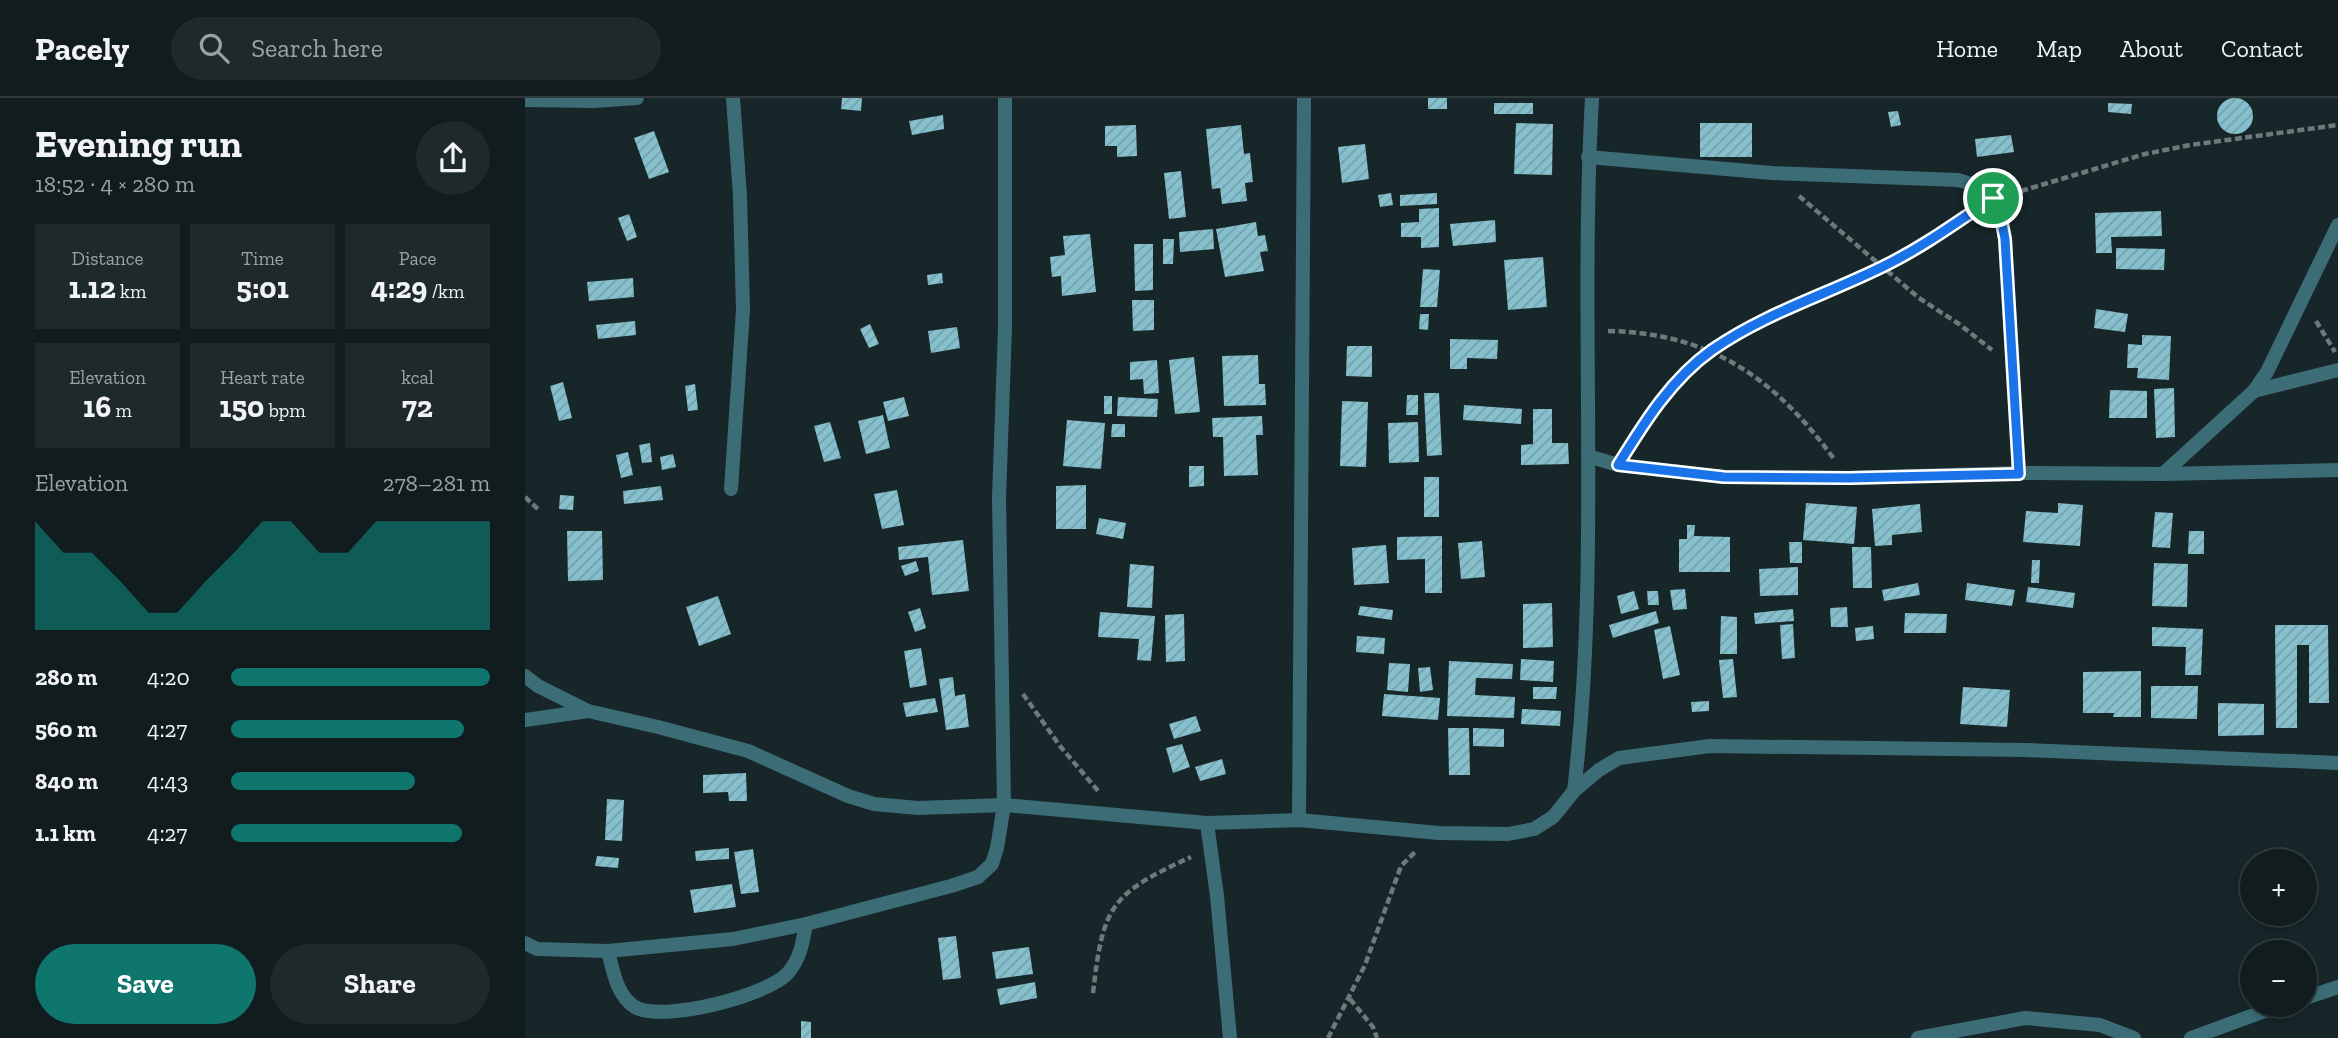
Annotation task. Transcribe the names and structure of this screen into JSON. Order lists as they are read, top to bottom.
{
  "page": {
    "header": "Pacely",
    "search": "Search here",
    "nav": [
      "Home",
      "Map",
      "About",
      "Contact"
    ],
    "heading": ["Evening run", "18:52 · 4 × 280 m"],
    "stats": [
      ["Distance", "1.12 km"],
      ["Time", "5:01"],
      ["Pace", "4:29 /km"],
      ["Elevation", "16 m"],
      ["Heart rate", "150 bpm"],
      ["kcal", "72"]
    ],
    "chart": ["Elevation", "278–281 m"],
    "list": [
      {
        "name": "280 m",
        "note": "4:20"
      },
      {
        "name": "560 m",
        "note": "4:27"
      },
      {
        "name": "840 m",
        "note": "4:43"
      },
      {
        "name": "1.1 km",
        "note": "4:27"
      }
    ],
    "map_buttons": ["+", "−"],
    "buttons": ["Save", "Share"]
  }
}
